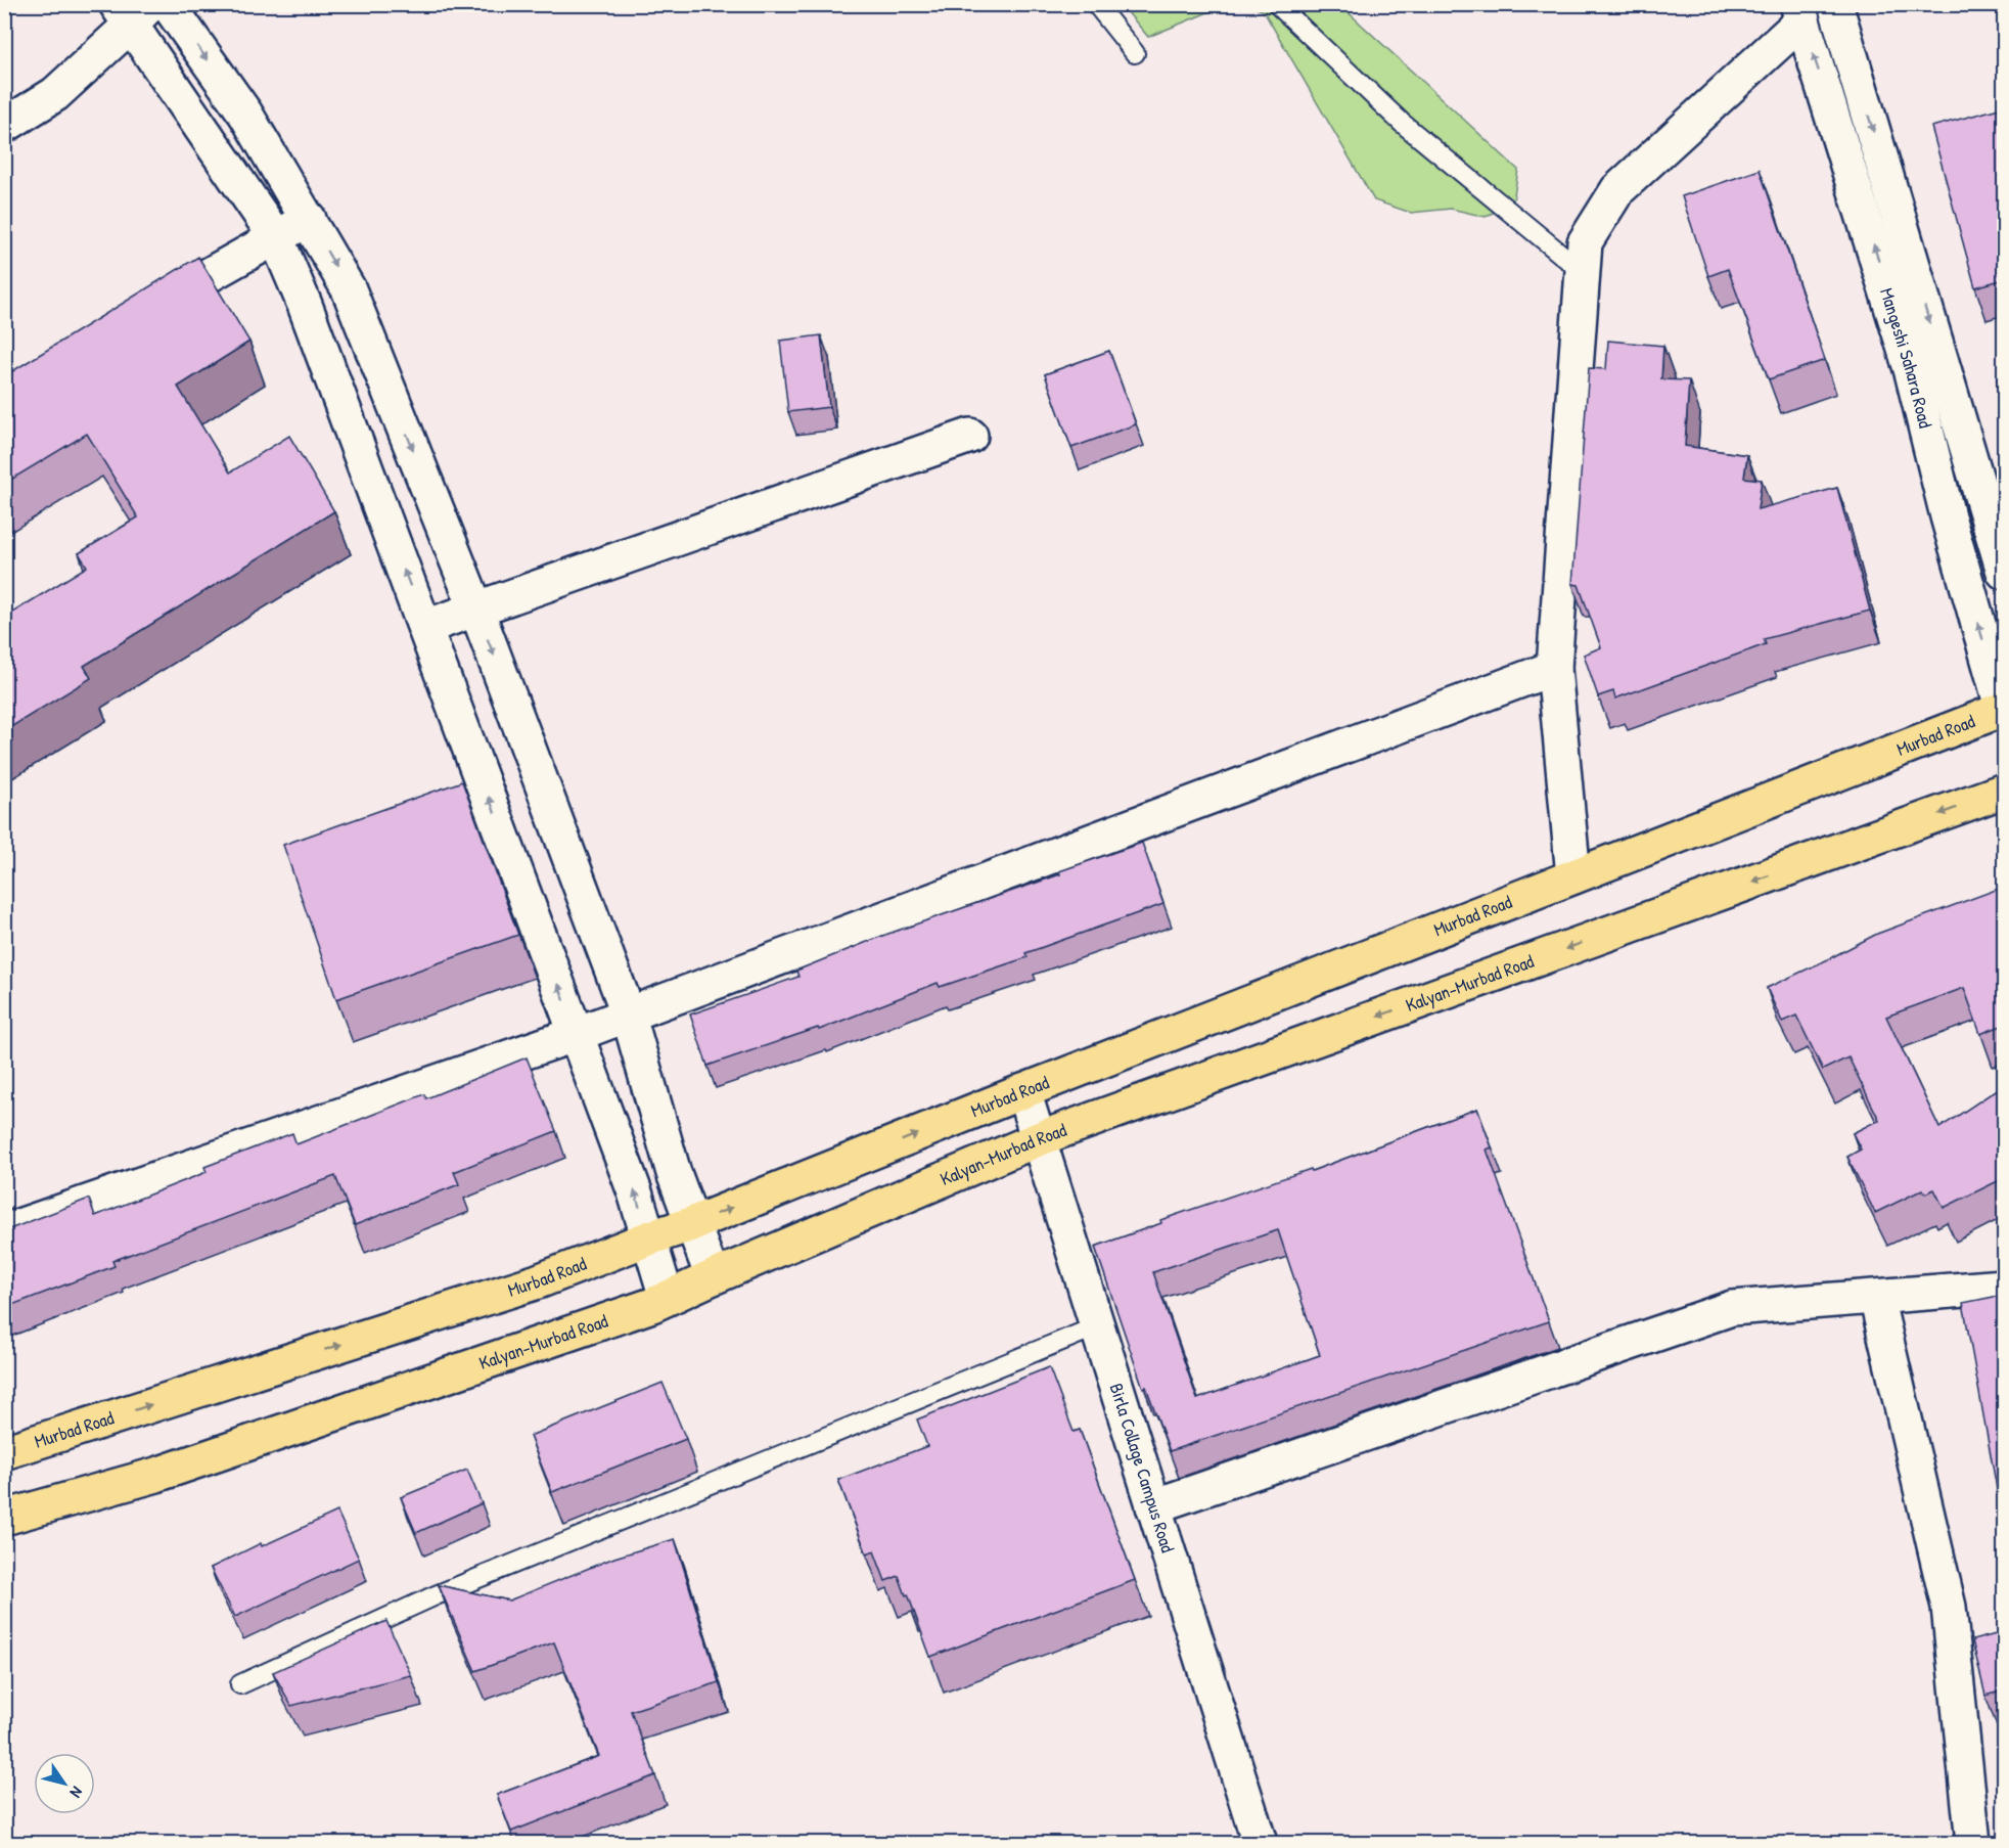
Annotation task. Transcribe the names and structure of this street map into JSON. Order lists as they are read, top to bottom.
{
  "streets": {
    "highway": ["Murbad Road", "Kalyan-Murbad Road"],
    "street": ["Mangeshi Sahara Road", "Birla Collage Campus Road"]
  },
  "crossings": [
    ["Mangeshi Sahara Road", "Murbad Road"],
    ["Murbad Road", "Birla Collage Campus Road"],
    ["Kalyan-Murbad Road", "Birla Collage Campus Road"]
  ],
  "one_way": ["Murbad Road", "Kalyan-Murbad Road"],
  "north": "bottom right"
}
